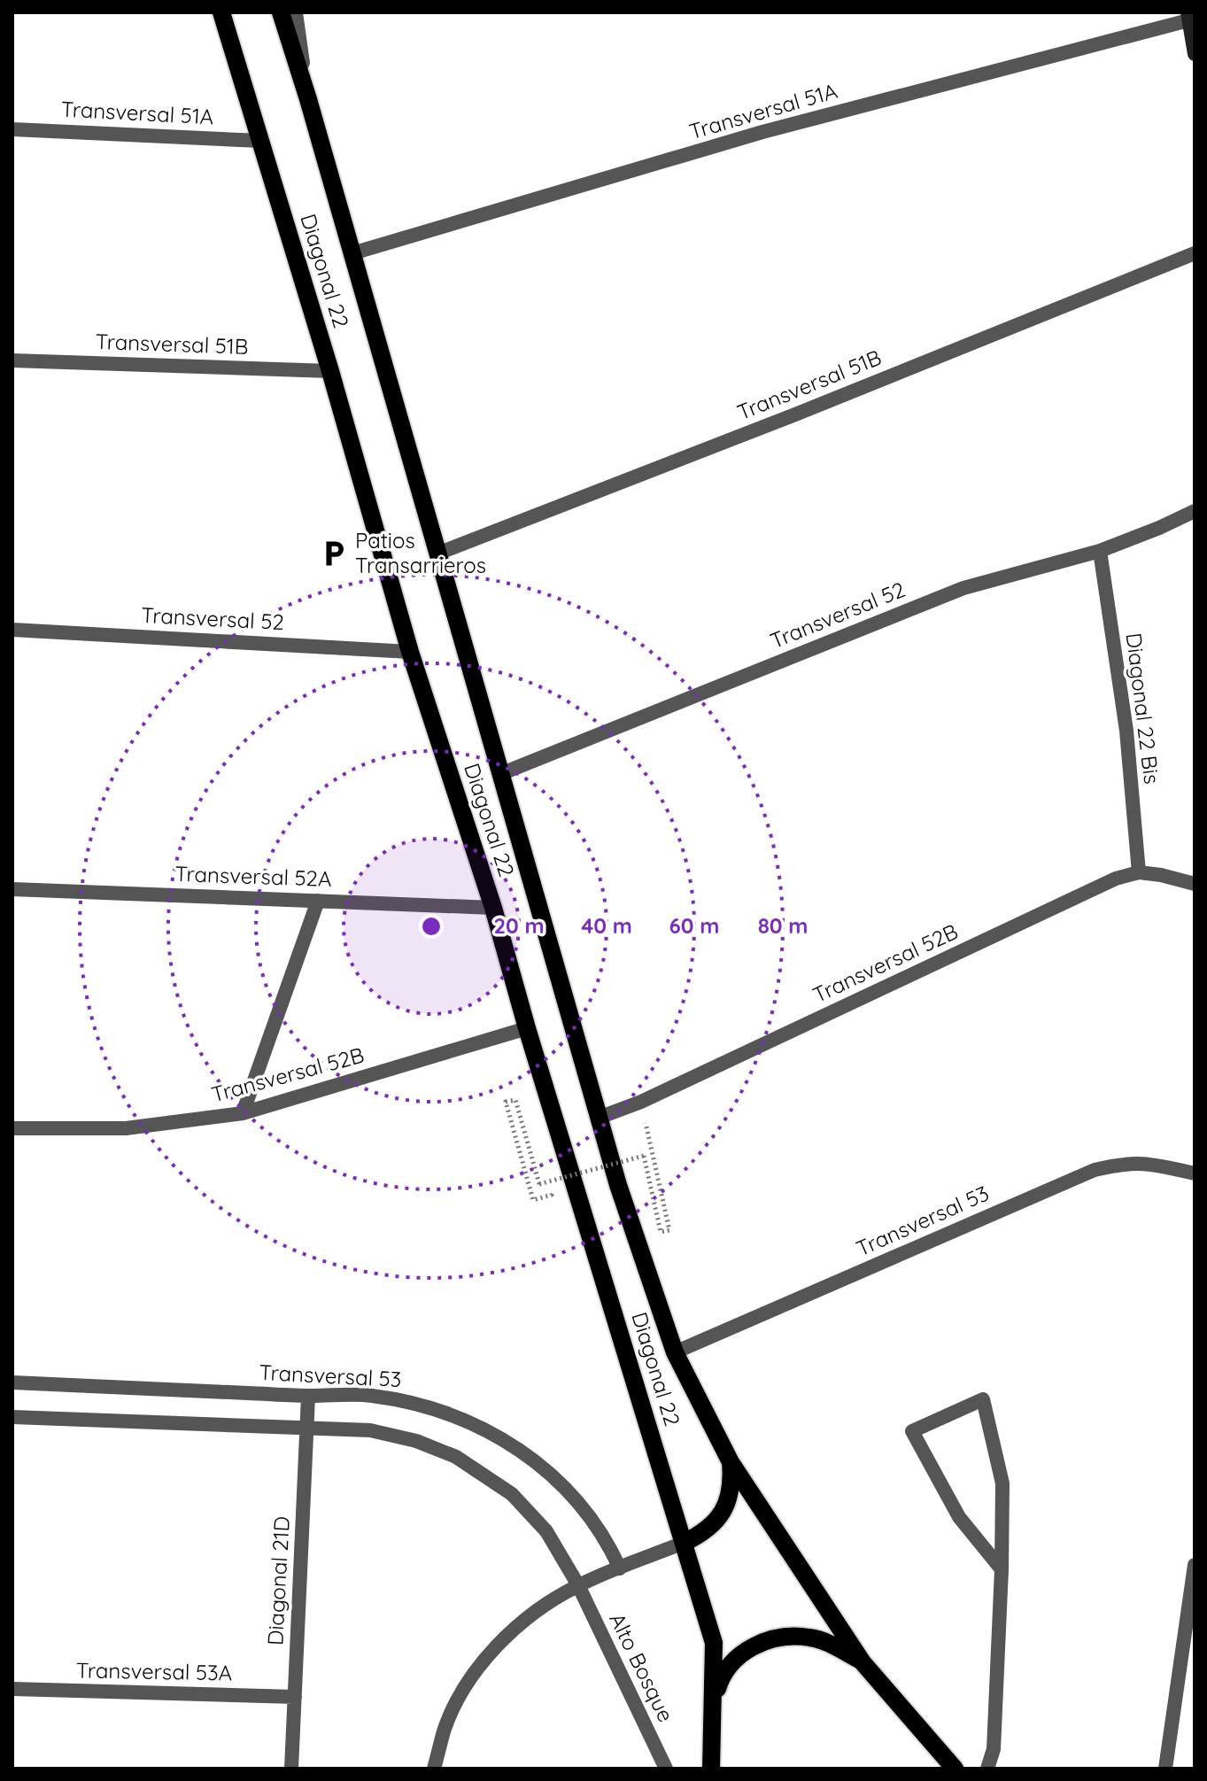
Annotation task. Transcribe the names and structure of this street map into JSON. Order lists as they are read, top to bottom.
{
  "streets": {
    "main road": ["Diagonal 22"],
    "street": [
      "Transversal 51A",
      "Transversal 51B",
      "Transversal 52",
      "Diagonal 22 Bis",
      "Transversal 52A",
      "Transversal 52B",
      "Transversal 53",
      "Diagonal 21D",
      "Alto Bosque",
      "Transversal 53A"
    ]
  },
  "crossings": [
    ["Transversal 51A", "Diagonal 22"],
    ["Diagonal 22", "Transversal 51B"],
    ["Diagonal 22", "Transversal 52"],
    ["Diagonal 22", "Transversal 52A"],
    ["Diagonal 22", "Transversal 52B"],
    ["Diagonal 22", "Transversal 53"],
    ["Transversal 52", "Diagonal 22 Bis"],
    ["Diagonal 22 Bis", "Transversal 52B"],
    ["Transversal 53", "Diagonal 21D"],
    ["Diagonal 21D", "Transversal 53A"]
  ],
  "places": {
    "parking": ["Patios Transarrieros"]
  },
  "rings": [
    "20 m",
    "40 m",
    "60 m",
    "80 m"
  ]
}
